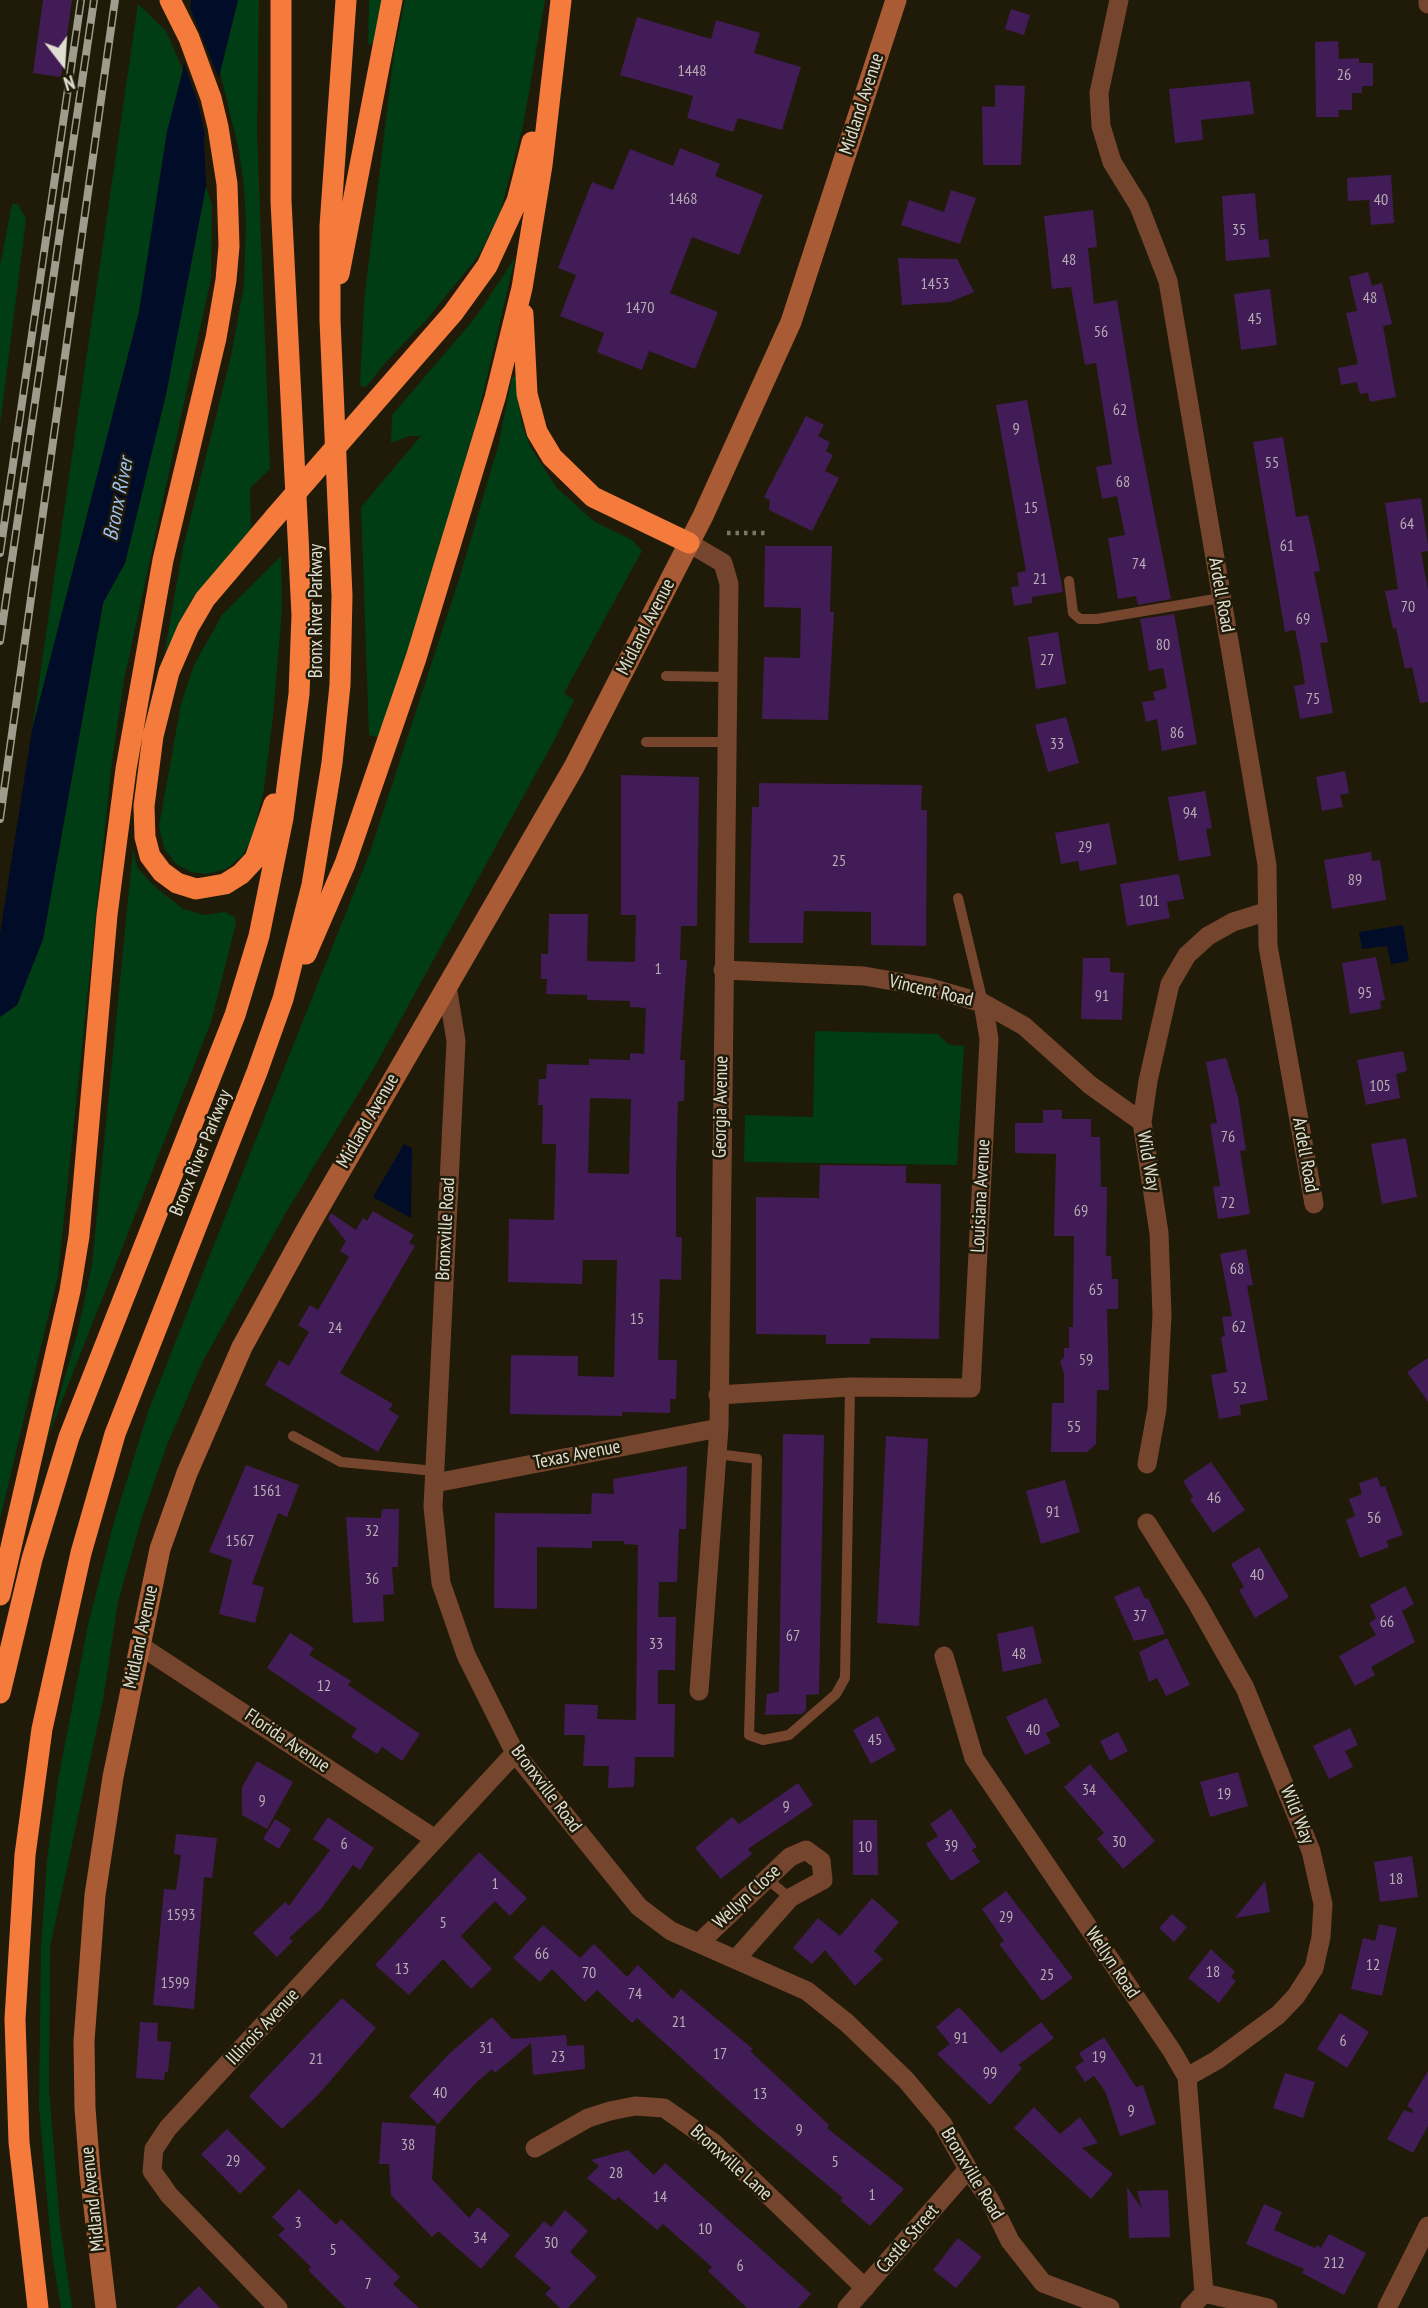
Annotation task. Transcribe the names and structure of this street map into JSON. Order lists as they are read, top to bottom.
{
  "streets": {
    "highway": ["Bronx River Parkway"],
    "street": [
      "Midland Avenue",
      "Ardell Road",
      "Vincent Road",
      "Georgia Avenue",
      "Wild Way",
      "Louisiana Avenue",
      "Bronxville Road",
      "Texas Avenue",
      "Florida Avenue",
      "Wellyn Close",
      "Wellyn Road",
      "Illinois Avenue",
      "Bronxville Lane",
      "Castle Street"
    ]
  },
  "crossings": [
    ["Midland Avenue", "Georgia Avenue"],
    ["Midland Avenue", "Bronxville Road"],
    ["Midland Avenue", "Florida Avenue"],
    ["Ardell Road", "Wild Way"],
    ["Vincent Road", "Georgia Avenue"],
    ["Vincent Road", "Wild Way"],
    ["Vincent Road", "Louisiana Avenue"],
    ["Georgia Avenue", "Texas Avenue"],
    ["Wild Way", "Wellyn Road"],
    ["Bronxville Road", "Texas Avenue"],
    ["Bronxville Road", "Wellyn Close"],
    ["Bronxville Road", "Illinois Avenue"],
    ["Bronxville Road", "Castle Street"],
    ["Florida Avenue", "Illinois Avenue"],
    ["Bronxville Lane", "Castle Street"]
  ],
  "water": ["Bronx River"],
  "house_numbers": [
    "1448",
    "26",
    "1468",
    "40",
    "35",
    "48",
    "1453",
    "48",
    "1470",
    "45",
    "56",
    "62",
    "9",
    "55",
    "68",
    "15",
    "64",
    "61",
    "74",
    "21",
    "70",
    "69",
    "80",
    "27",
    "75",
    "86",
    "33",
    "94",
    "29",
    "25",
    "89",
    "101",
    "1",
    "95",
    "91",
    "105",
    "76",
    "72",
    "69",
    "68",
    "65",
    "15",
    "62",
    "24",
    "59",
    "52",
    "55",
    "1561",
    "46",
    "91",
    "56",
    "32",
    "1567",
    "40",
    "36",
    "37",
    "66",
    "67",
    "33",
    "48",
    "12",
    "40",
    "45",
    "34",
    "19",
    "9",
    "9",
    "30",
    "6",
    "39",
    "10",
    "18",
    "1",
    "1593",
    "29",
    "5",
    "66",
    "12",
    "13",
    "18",
    "70",
    "25",
    "1599",
    "74",
    "21",
    "91",
    "6",
    "31",
    "17",
    "23",
    "19",
    "21",
    "99",
    "40",
    "13",
    "9",
    "9",
    "38",
    "29",
    "5",
    "28",
    "1",
    "14",
    "3",
    "10",
    "34",
    "30",
    "5",
    "212",
    "6",
    "7"
  ],
  "north": "bottom"
}
